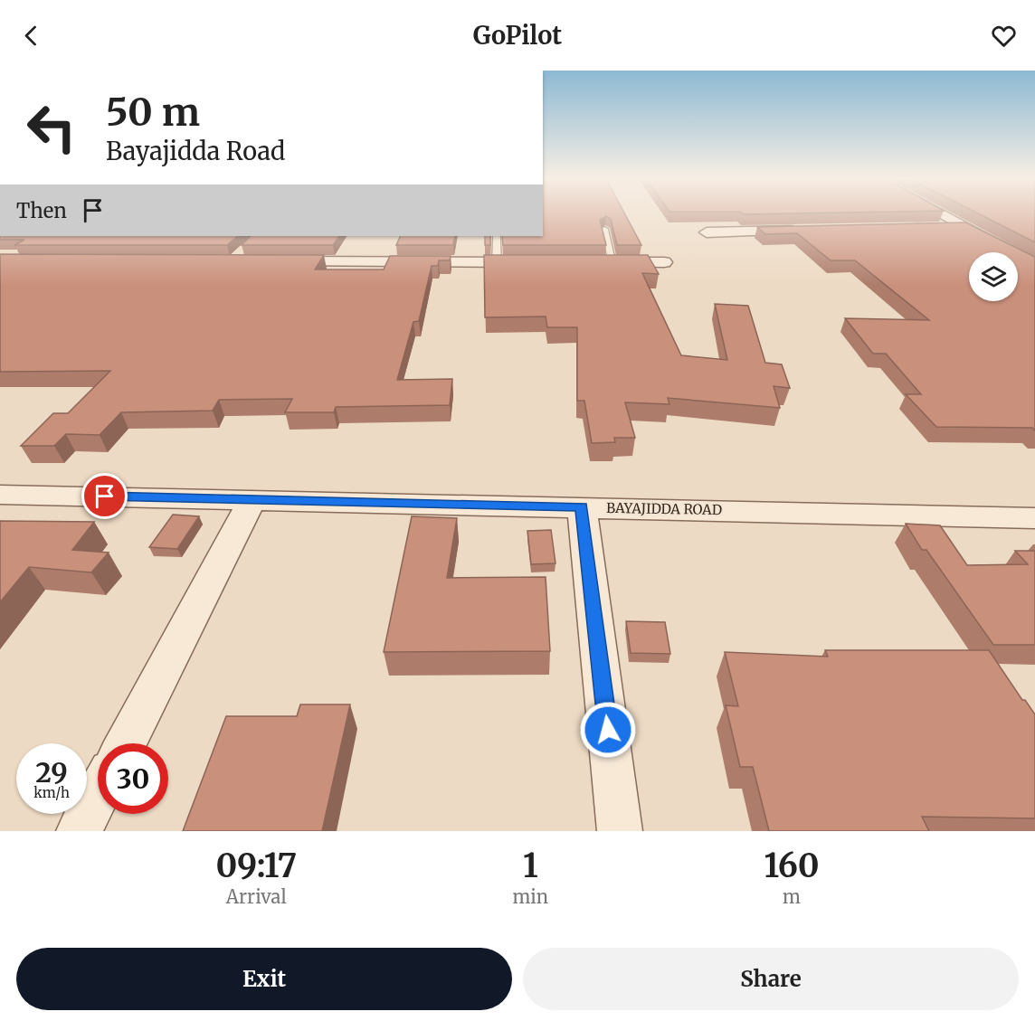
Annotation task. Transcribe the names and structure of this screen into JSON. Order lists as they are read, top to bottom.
{
  "streets": {
    "street": ["BAYAJIDDA ROAD"]
  },
  "page": {
    "header": "GoPilot",
    "turn": ["50 m", "Bayajidda Road"],
    "then": "Then",
    "speed": "29 km/h",
    "limit": "30",
    "eta": [
      "09:17",
      "Arrival",
      "1",
      "min",
      "160",
      "m"
    ],
    "buttons": ["Exit", "Share"]
  }
}
